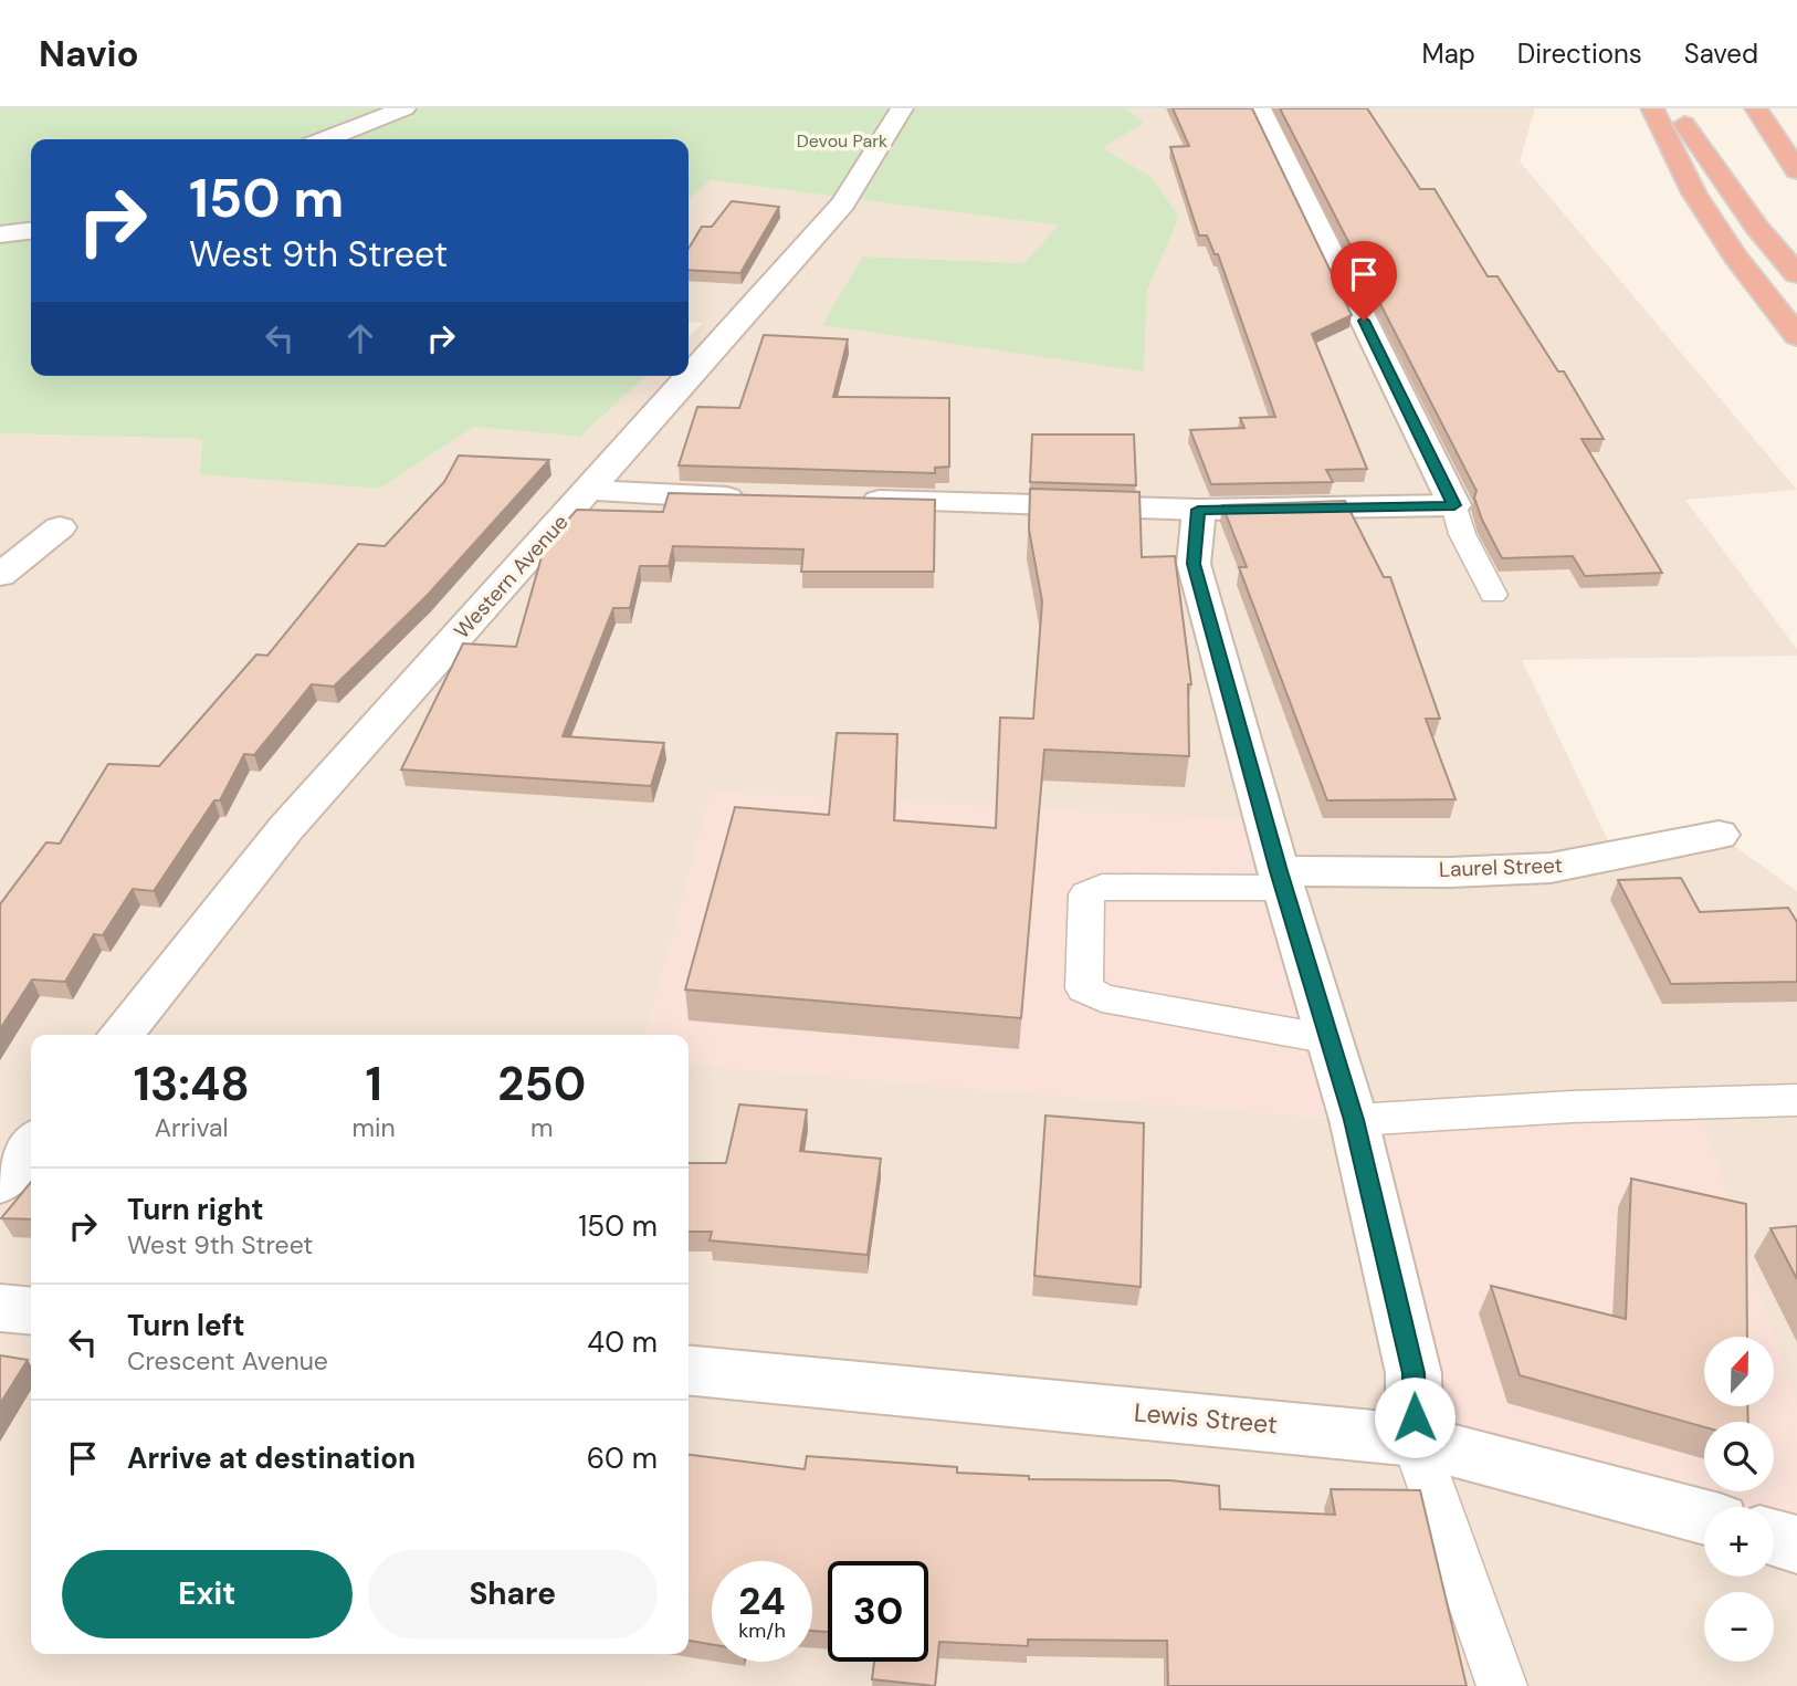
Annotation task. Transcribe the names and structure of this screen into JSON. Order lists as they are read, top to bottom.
{
  "streets": {
    "street": ["Western Avenue", "Laurel Street", "Lewis Street"]
  },
  "parks": ["Devou Park"],
  "north": "top",
  "page": {
    "header": "Navio",
    "nav": ["Map", "Directions", "Saved"],
    "turn": ["150 m", "West 9th Street"],
    "eta": [
      "13:48",
      "Arrival",
      "1",
      "min",
      "250",
      "m"
    ],
    "list": [
      {
        "name": "Turn right",
        "note": "West 9th Street",
        "value": "150 m"
      },
      {
        "name": "Turn left",
        "note": "Crescent Avenue",
        "value": "40 m"
      },
      {
        "name": "Arrive at destination",
        "value": "60 m"
      }
    ],
    "map_buttons": ["+", "−"],
    "buttons": ["Exit", "Share"],
    "speed": "24 km/h",
    "limit": "30"
  }
}
